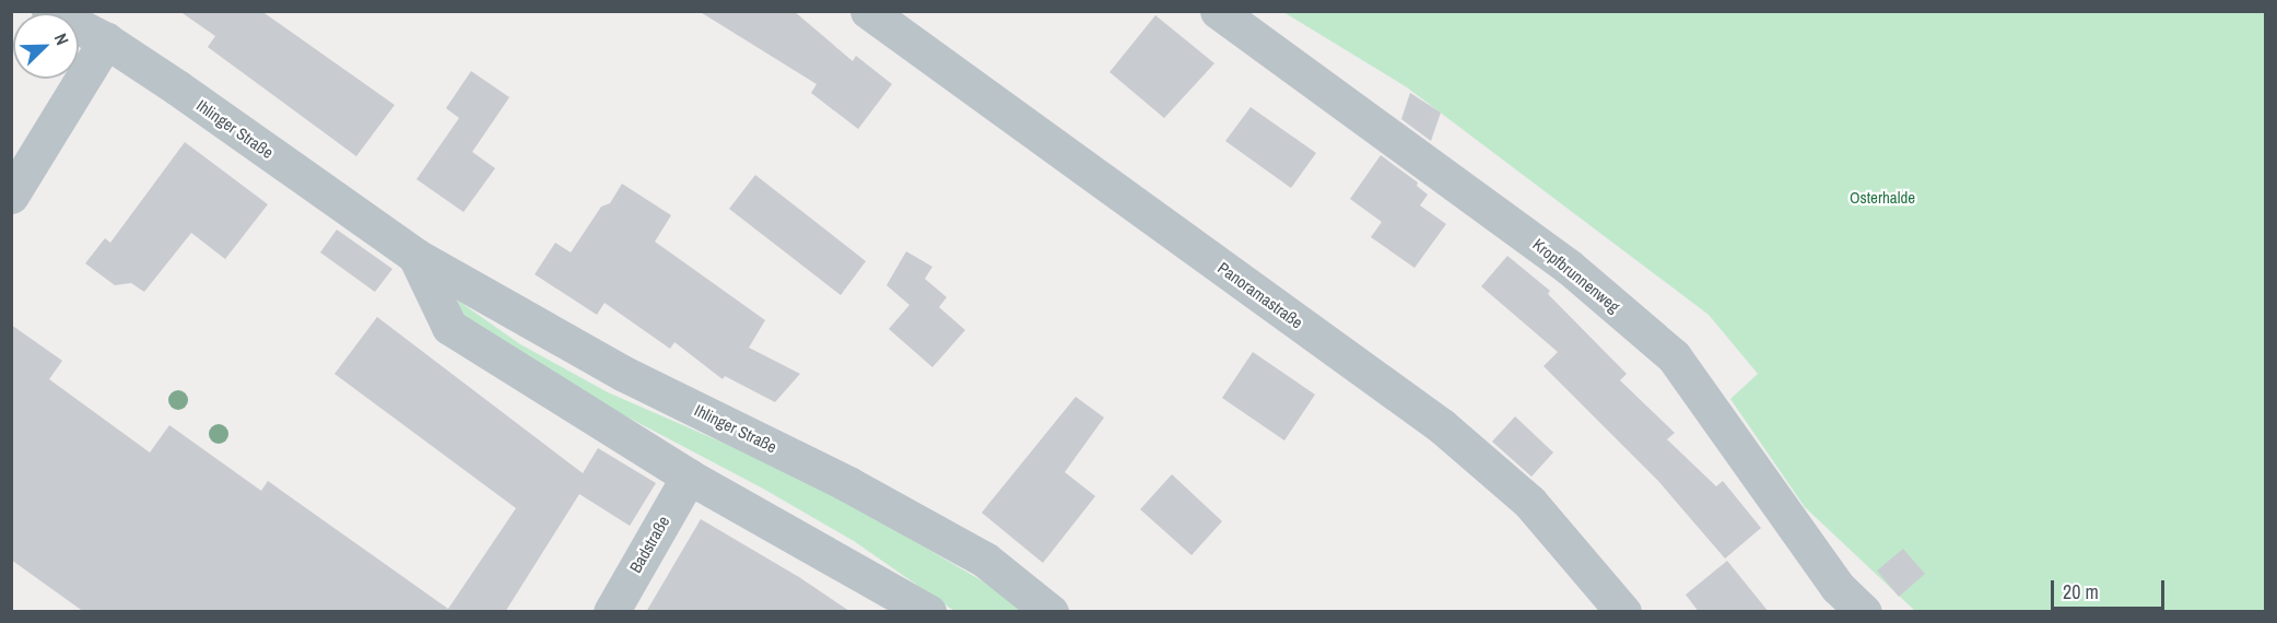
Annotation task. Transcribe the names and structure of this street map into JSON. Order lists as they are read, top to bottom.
{
  "streets": {
    "street": [
      "Ihlinger Straße",
      "Kropfbrunnenweg",
      "Panoramastraße",
      "Badstraße"
    ]
  },
  "crossings": [
    ["Ihlinger Straße", "Badstraße"]
  ],
  "parks": ["Osterhalde"],
  "scale_bar": "20 m",
  "north": "top right"
}
